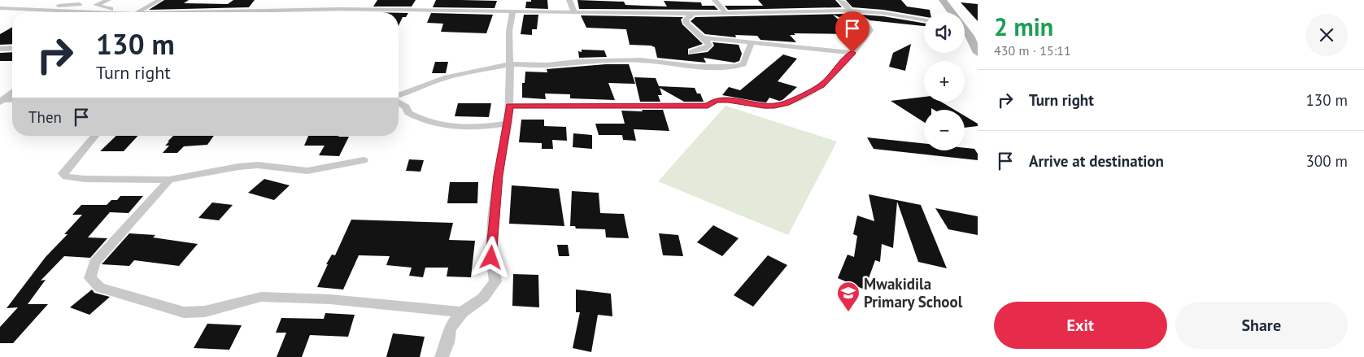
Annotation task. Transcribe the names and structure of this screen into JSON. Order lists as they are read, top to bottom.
{
  "places": {
    "school or university": ["Mwakidila Primary School"]
  },
  "page": {
    "heading": ["2 min", "430 m · 15:11"],
    "map_buttons": ["+", "−"],
    "turn": ["130 m", "Turn right"],
    "list": [
      {
        "name": "Turn right",
        "value": "130 m"
      },
      {
        "name": "Arrive at destination",
        "value": "300 m"
      }
    ],
    "then": "Then",
    "buttons": ["Exit", "Share"]
  }
}
